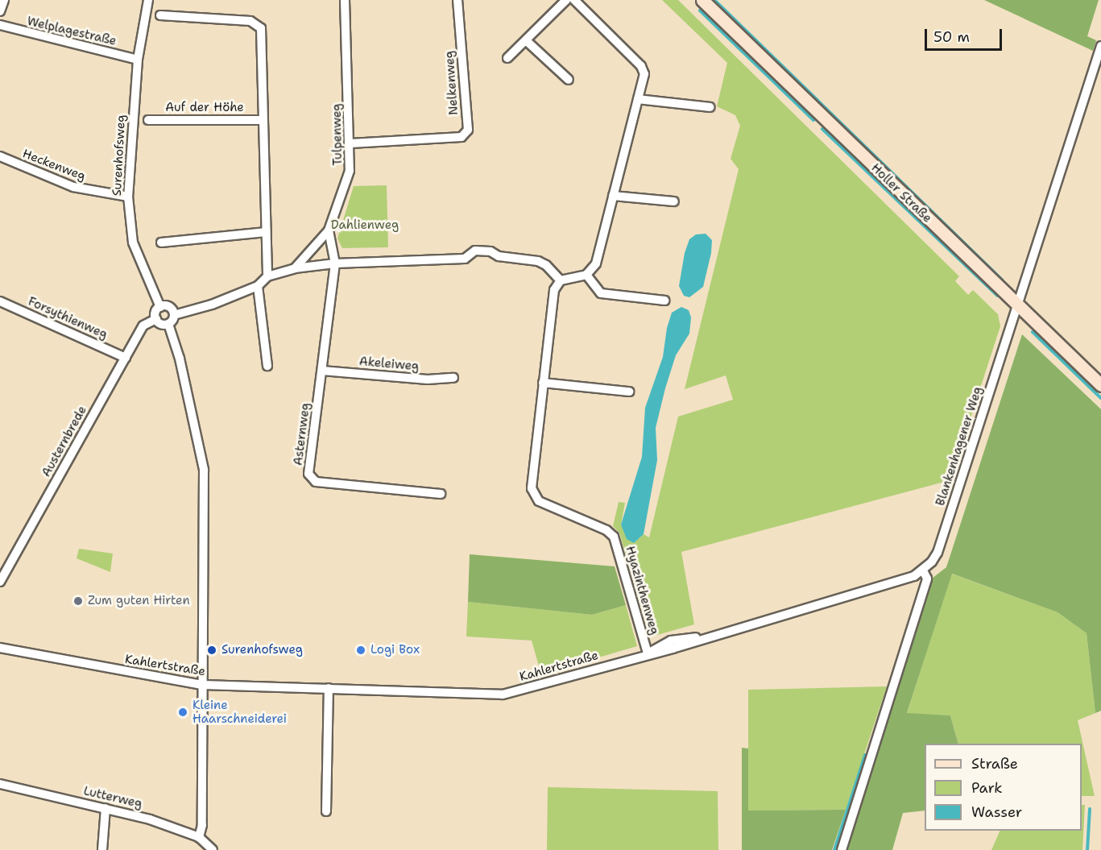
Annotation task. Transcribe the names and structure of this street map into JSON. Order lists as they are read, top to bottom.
{
  "streets": {
    "street": [
      "Welplagestraße",
      "Nelkenweg",
      "Auf der Höhe",
      "Tulpenweg",
      "Surenhofsweg",
      "Heckenweg",
      "Holler Straße",
      "Forsythienweg",
      "Akeleiweg",
      "Asternweg",
      "Austernbrede",
      "Blankenhagener Weg",
      "Hyazinthenweg",
      "Kahlertstraße",
      "Lutterweg"
    ]
  },
  "crossings": [
    ["Welplagestraße", "Surenhofsweg"],
    ["Nelkenweg", "Tulpenweg"],
    ["Surenhofsweg", "Heckenweg"],
    ["Surenhofsweg", "Austernbrede"],
    ["Holler Straße", "Blankenhagener Weg"],
    ["Forsythienweg", "Austernbrede"],
    ["Akeleiweg", "Asternweg"],
    ["Blankenhagener Weg", "Kahlertstraße"],
    ["Hyazinthenweg", "Kahlertstraße"]
  ],
  "parks": ["Dahlienweg"],
  "places": [
    "Zum guten Hirten",
    "Surenhofsweg",
    "Logi Box",
    "Kleine Haarschneiderei"
  ],
  "legend": ["Straße", "Park", "Wasser"],
  "scale_bar": "50 m"
}
